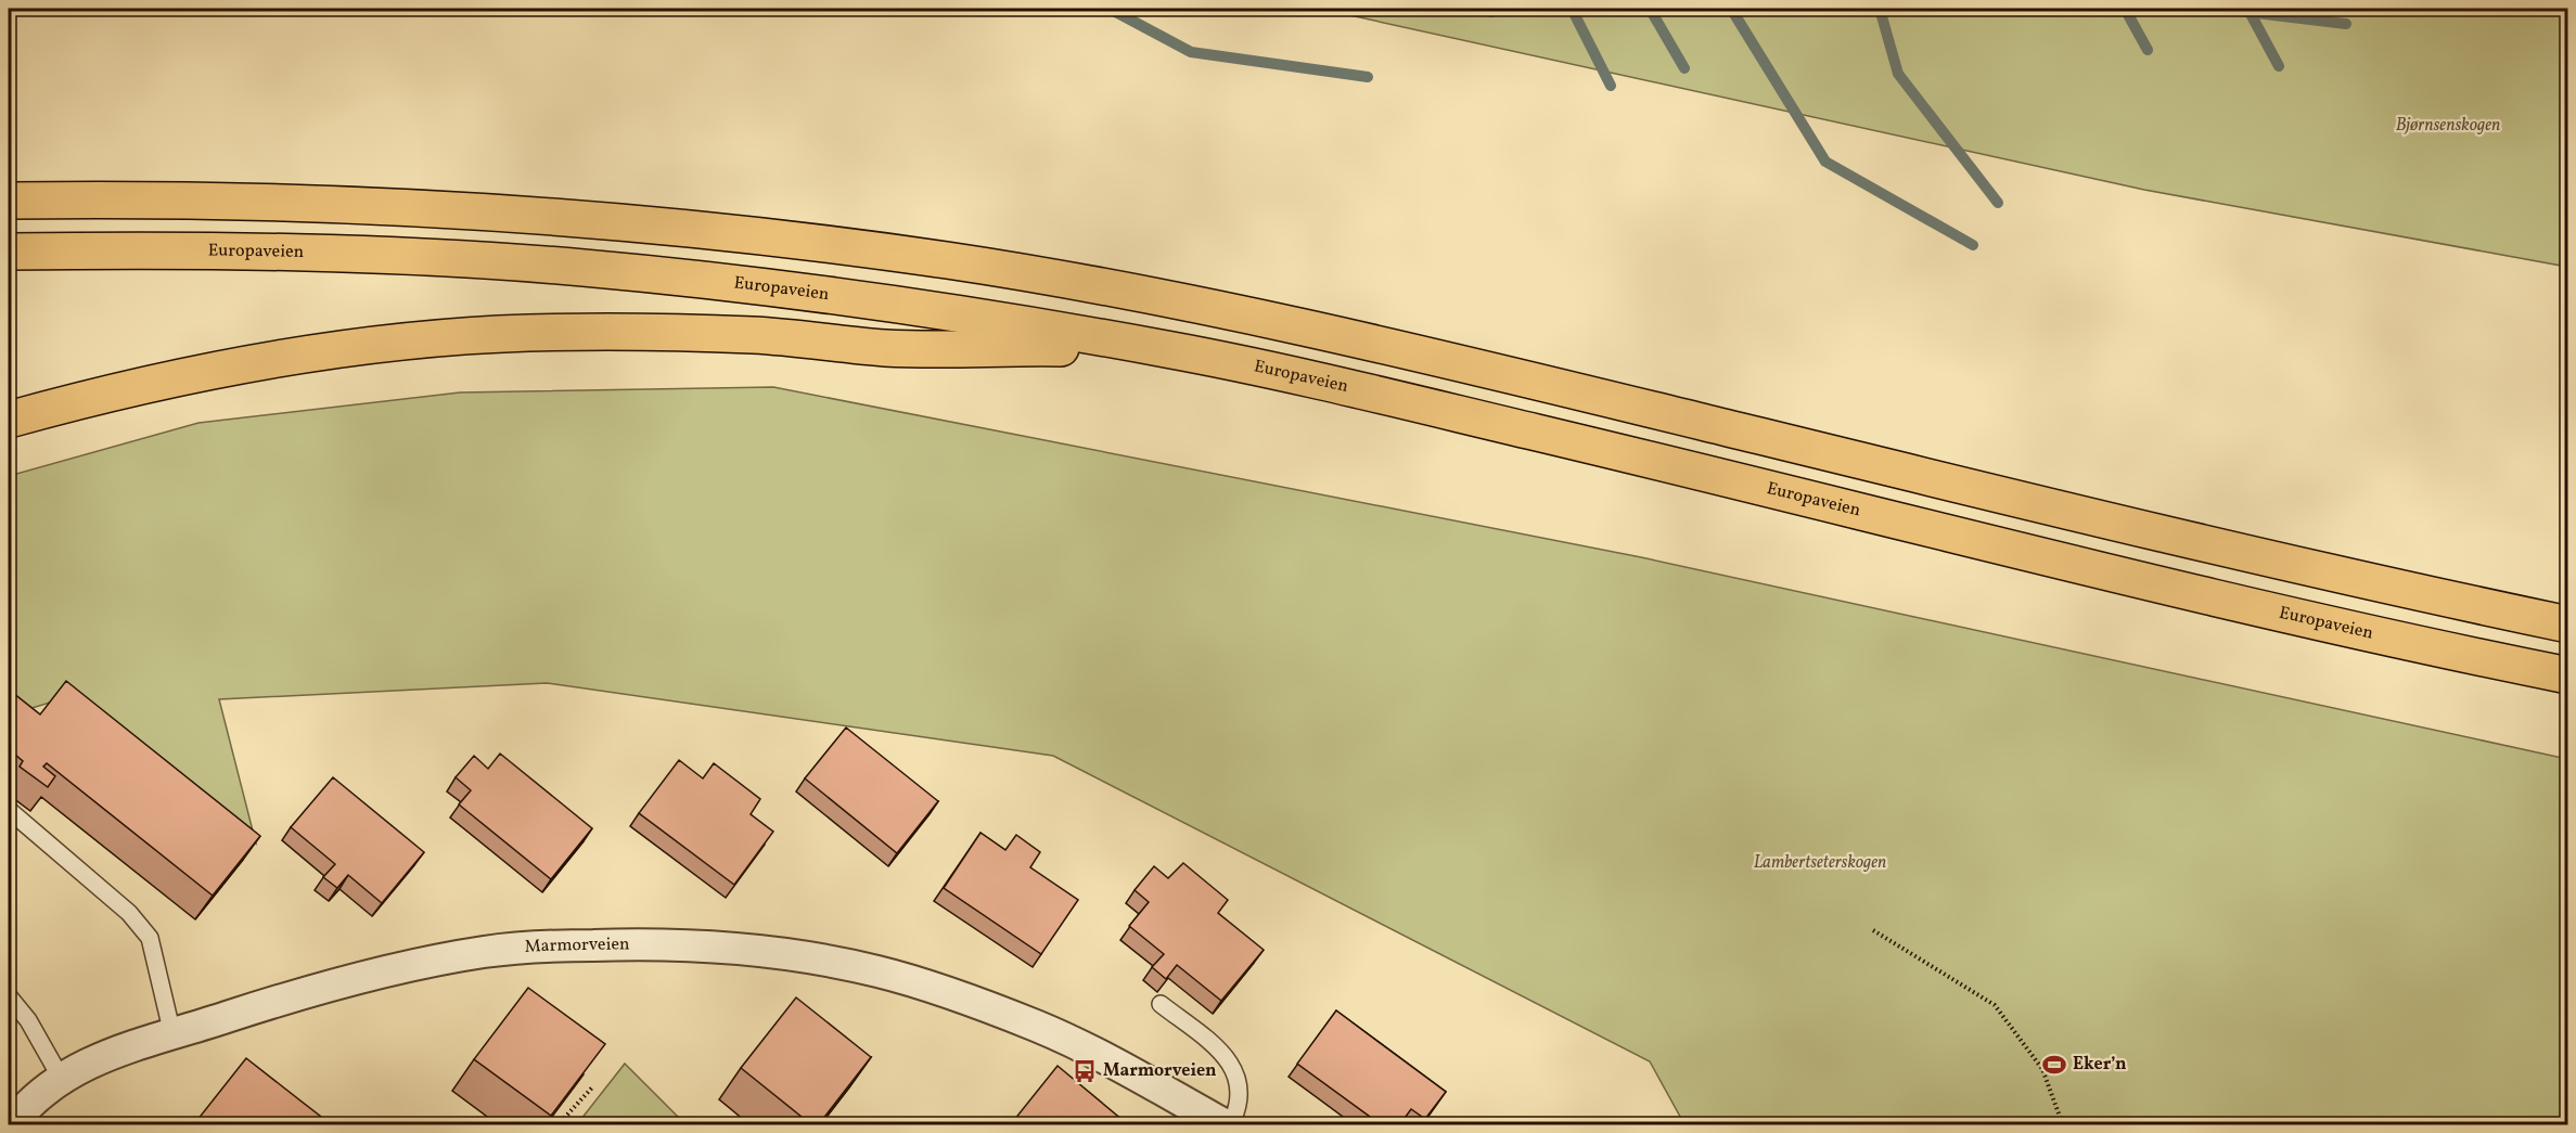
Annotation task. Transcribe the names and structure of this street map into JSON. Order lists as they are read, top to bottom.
{
  "streets": {
    "highway": ["Europaveien"],
    "street": ["Marmorveien"]
  },
  "parks": ["Bjørnsenskogen", "Lambertseterskogen"],
  "places": {
    "sports": ["Eker’n"],
    "bus stop": ["Marmorveien"]
  }
}
